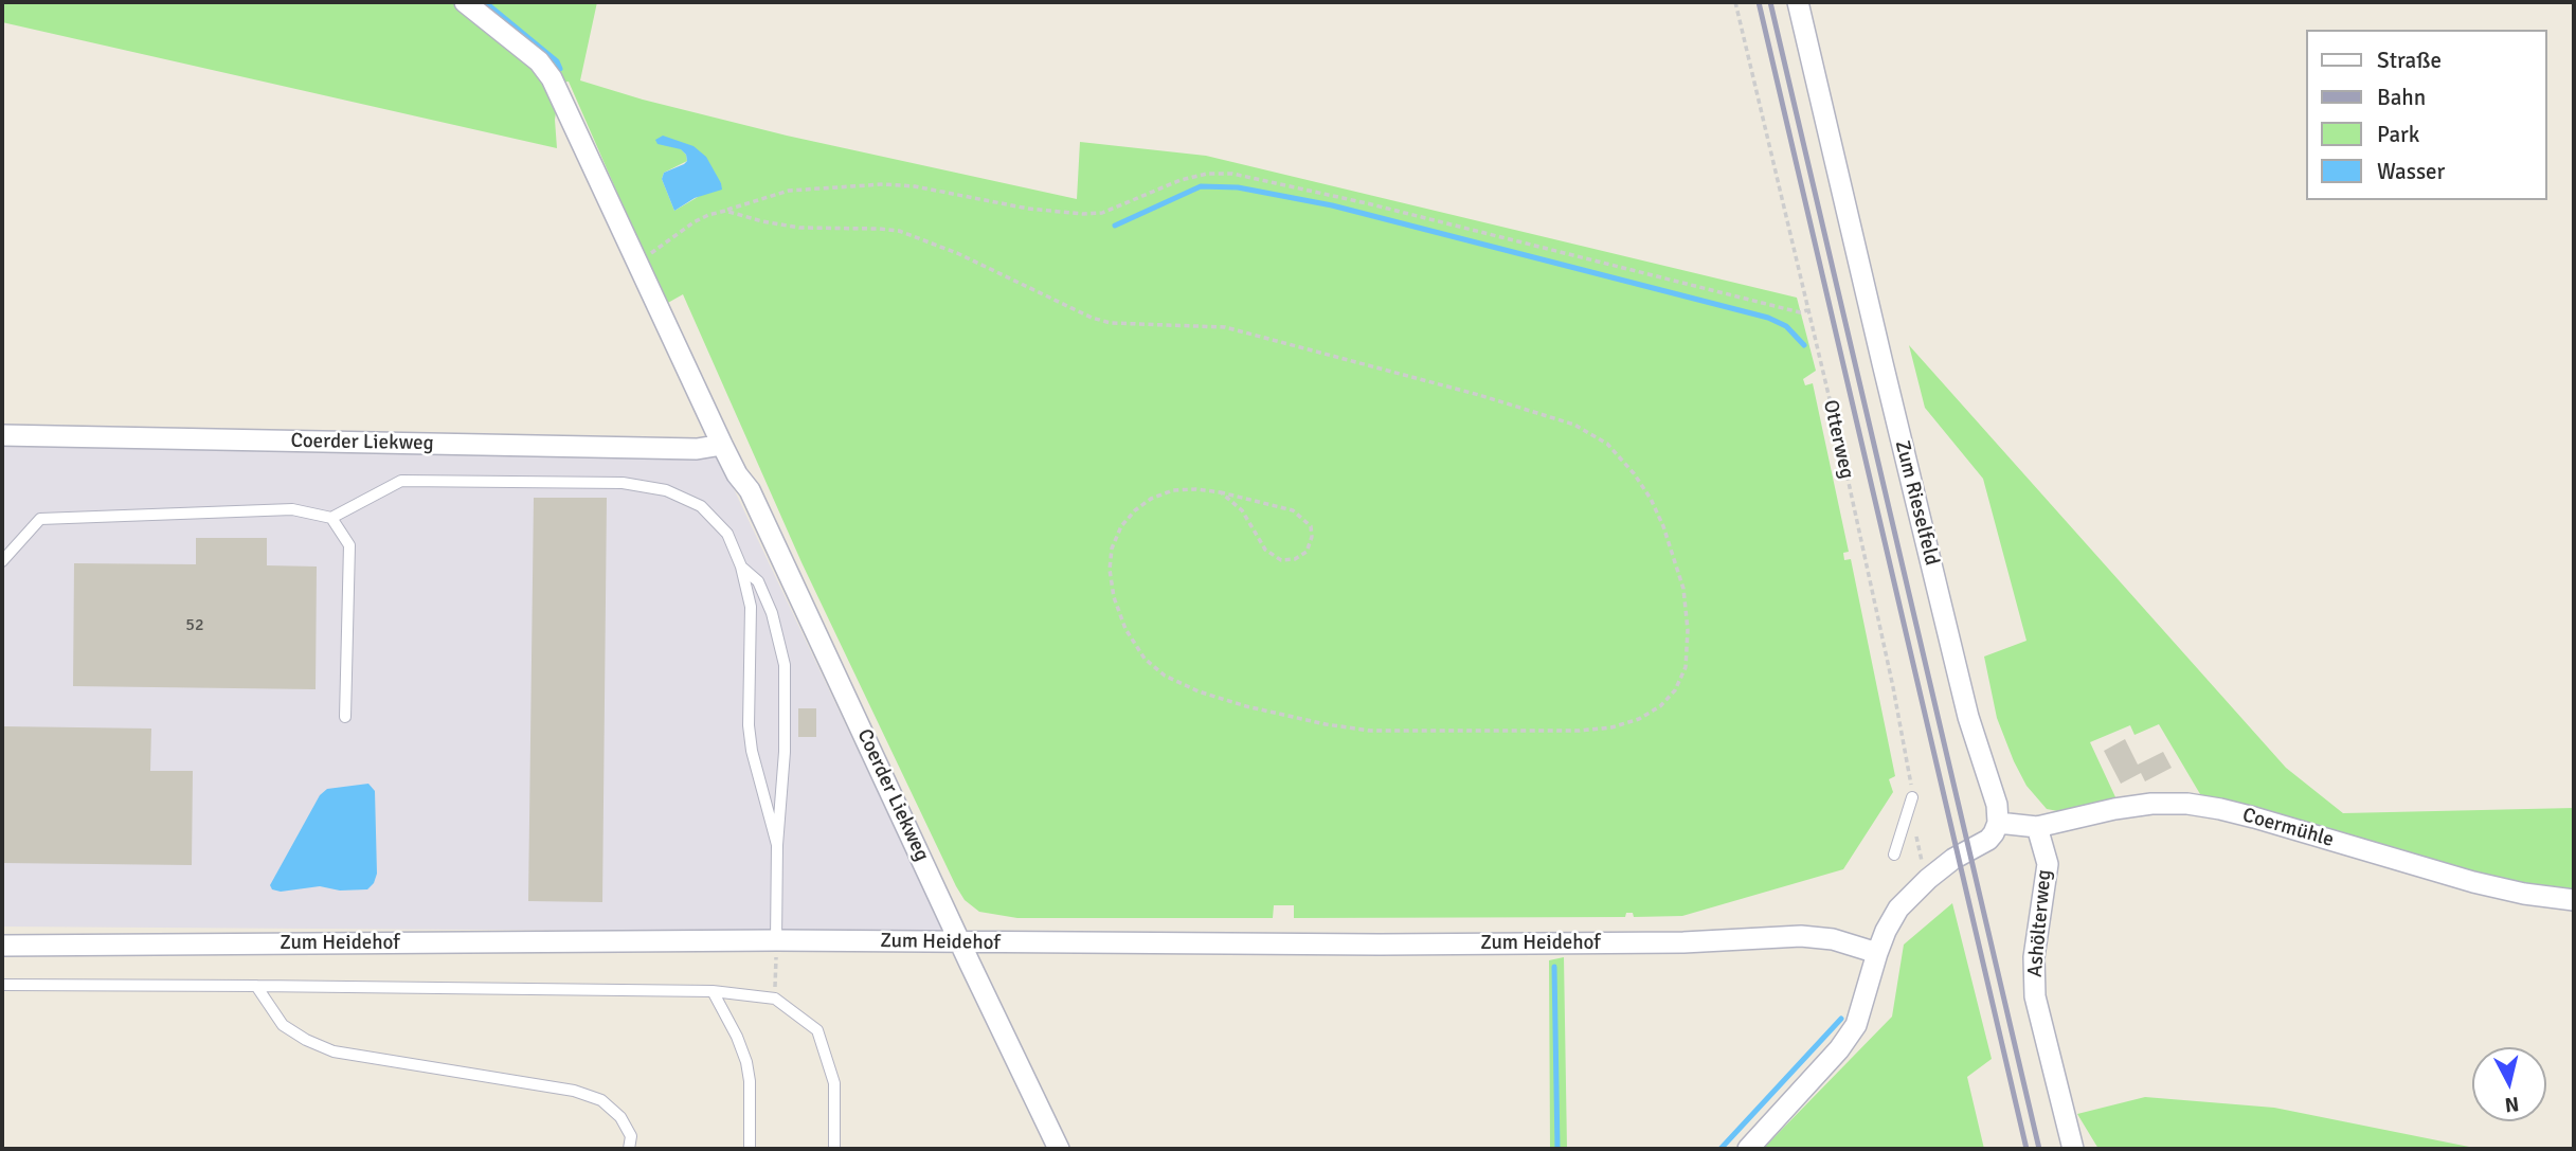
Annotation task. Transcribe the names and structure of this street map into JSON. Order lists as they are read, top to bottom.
{
  "streets": {
    "street": [
      "Coerder Liekweg",
      "Zum Rieselfeld",
      "Coermühle",
      "Ashölterweg",
      "Zum Heidehof"
    ],
    "path": ["Otterweg"]
  },
  "crossings": [
    ["Coerder Liekweg", "Zum Heidehof"],
    ["Zum Rieselfeld", "Coermühle"],
    ["Coermühle", "Ashölterweg"]
  ],
  "house_numbers": ["52"],
  "legend": [
    "Straße",
    "Bahn",
    "Park",
    "Wasser"
  ],
  "north": "bottom"
}
